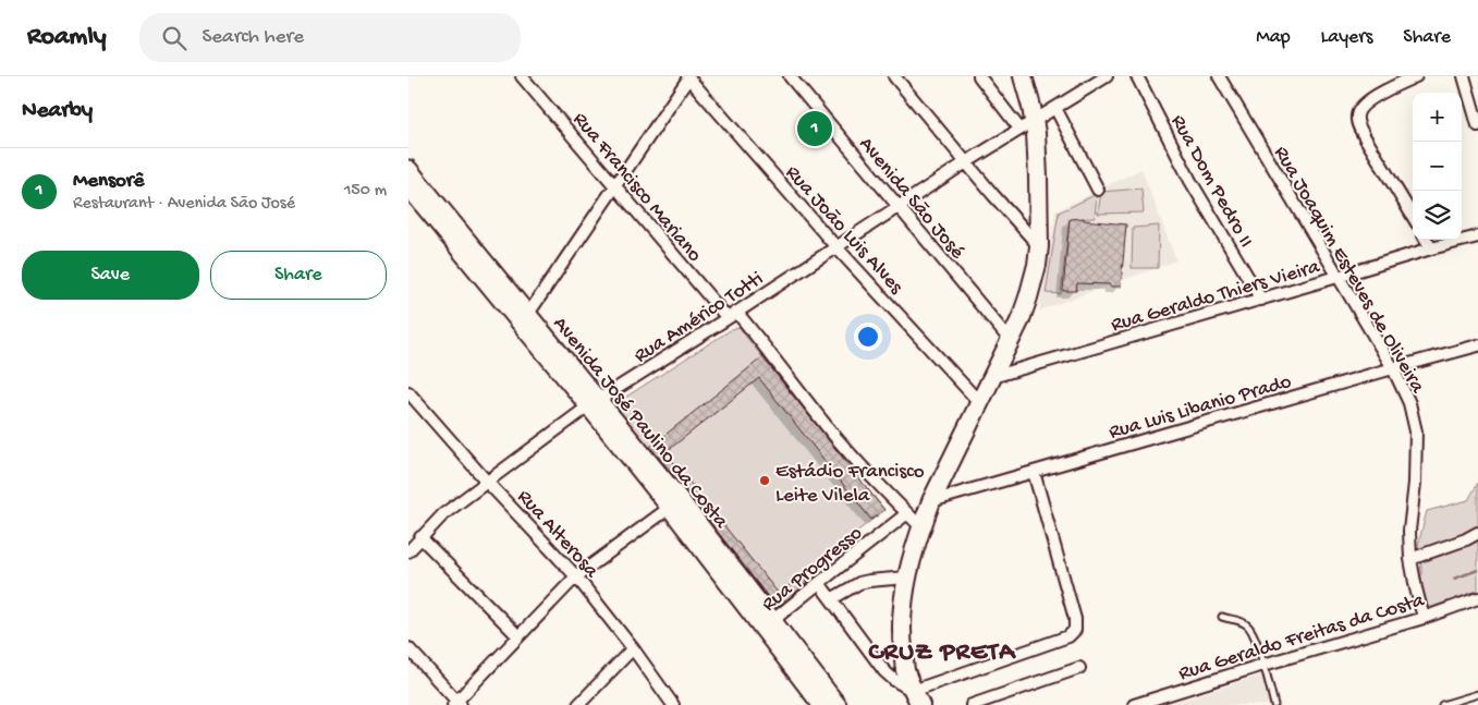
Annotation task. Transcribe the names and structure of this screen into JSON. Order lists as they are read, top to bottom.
{
  "streets": {
    "main road": ["Avenida José Paulino da Costa"],
    "street": [
      "Rua Dom Pedro II",
      "Rua Francisco Mariano",
      "Avenida São José",
      "Rua João Luis Alves",
      "Rua Joaquim Esteves de Oliveira",
      "Rua Geraldo Thiers Vieira",
      "Rua Américo Totti",
      "Rua Luis Libanio Prado",
      "Rua Alterosa",
      "Rua Progresso",
      "Rua Geraldo Freitas da Costa"
    ]
  },
  "crossings": [
    ["Rua Dom Pedro II", "Rua Geraldo Thiers Vieira"],
    ["Rua Francisco Mariano", "Rua Américo Totti"],
    ["Rua Francisco Mariano", "Rua Progresso"],
    ["Avenida São José", "Rua Américo Totti"],
    ["Rua João Luis Alves", "Rua Américo Totti"],
    ["Rua Joaquim Esteves de Oliveira", "Rua Geraldo Thiers Vieira"],
    ["Rua Joaquim Esteves de Oliveira", "Rua Luis Libanio Prado"],
    ["Rua Joaquim Esteves de Oliveira", "Rua Geraldo Freitas da Costa"],
    ["Rua Américo Totti", "Avenida José Paulino da Costa"],
    ["Rua Américo Totti", "Rua Alterosa"],
    ["Avenida José Paulino da Costa", "Rua Progresso"]
  ],
  "districts": ["CRUZ PRETA"],
  "places": ["Estádio Francisco Leite Vilela"],
  "page": {
    "header": "Roamly",
    "search": "Search here",
    "nav": ["Map", "Layers", "Share"],
    "heading": "Nearby",
    "map_buttons": ["+", "−"],
    "pins": "1",
    "list": [
      {
        "mark": "1",
        "name": "Mensorê",
        "note": "Restaurant · Avenida São José",
        "value": "150 m"
      }
    ],
    "buttons": ["Save", "Share"]
  }
}
